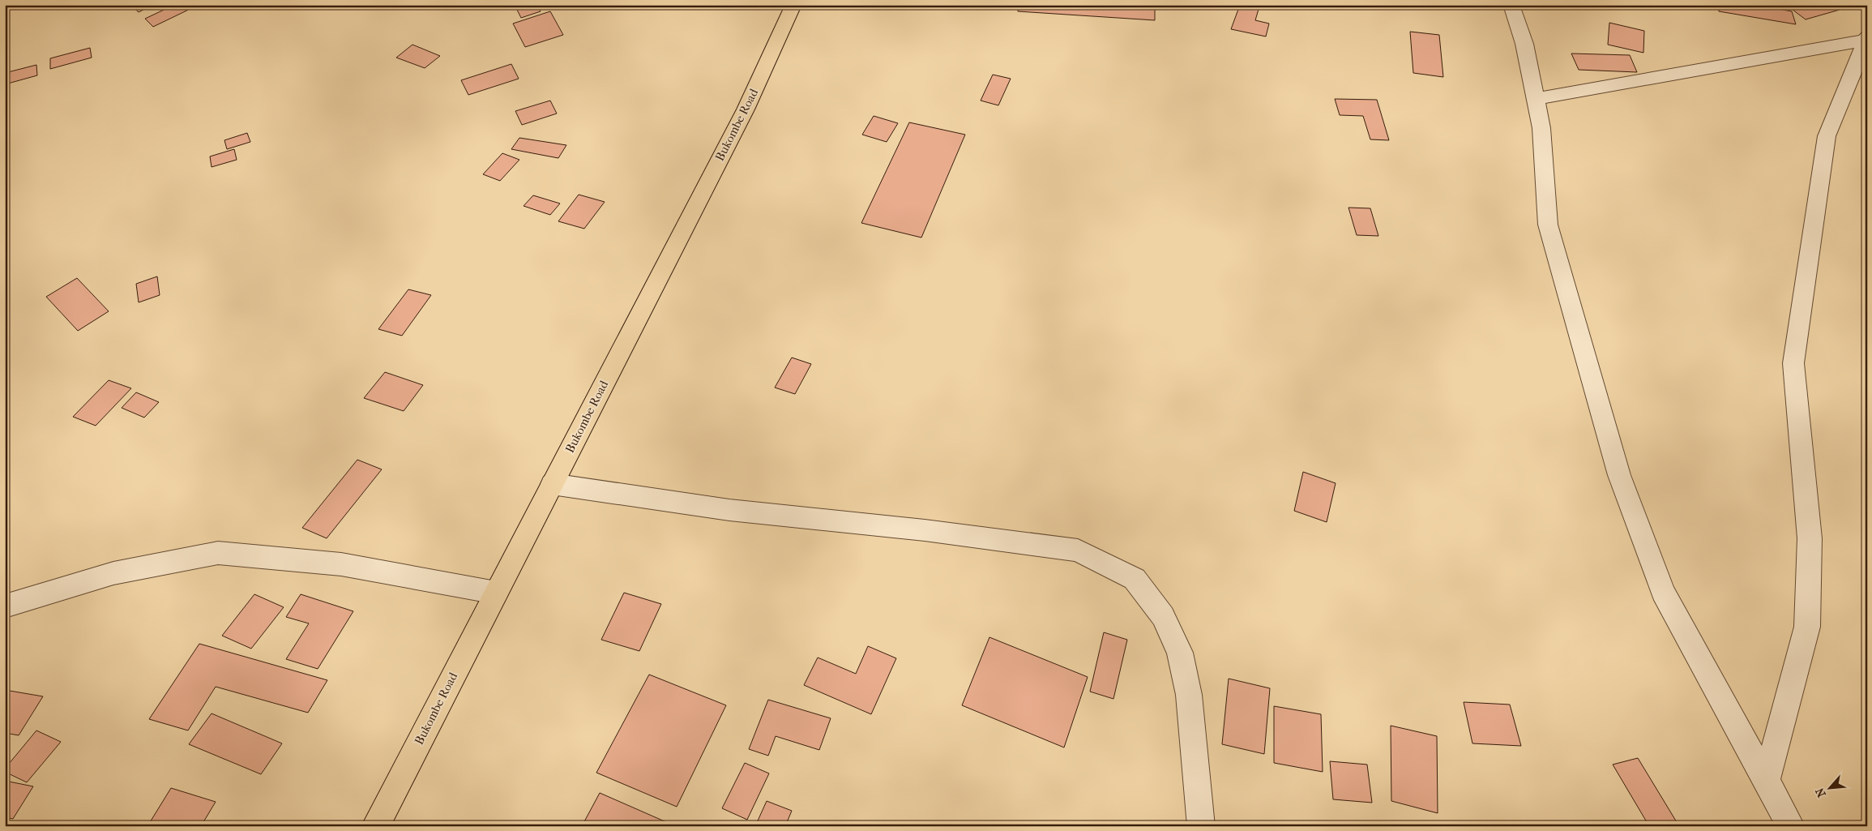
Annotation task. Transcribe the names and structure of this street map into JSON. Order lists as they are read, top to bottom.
{
  "streets": {
    "main road": ["Bukombe Road"]
  },
  "north": "bottom left"
}
